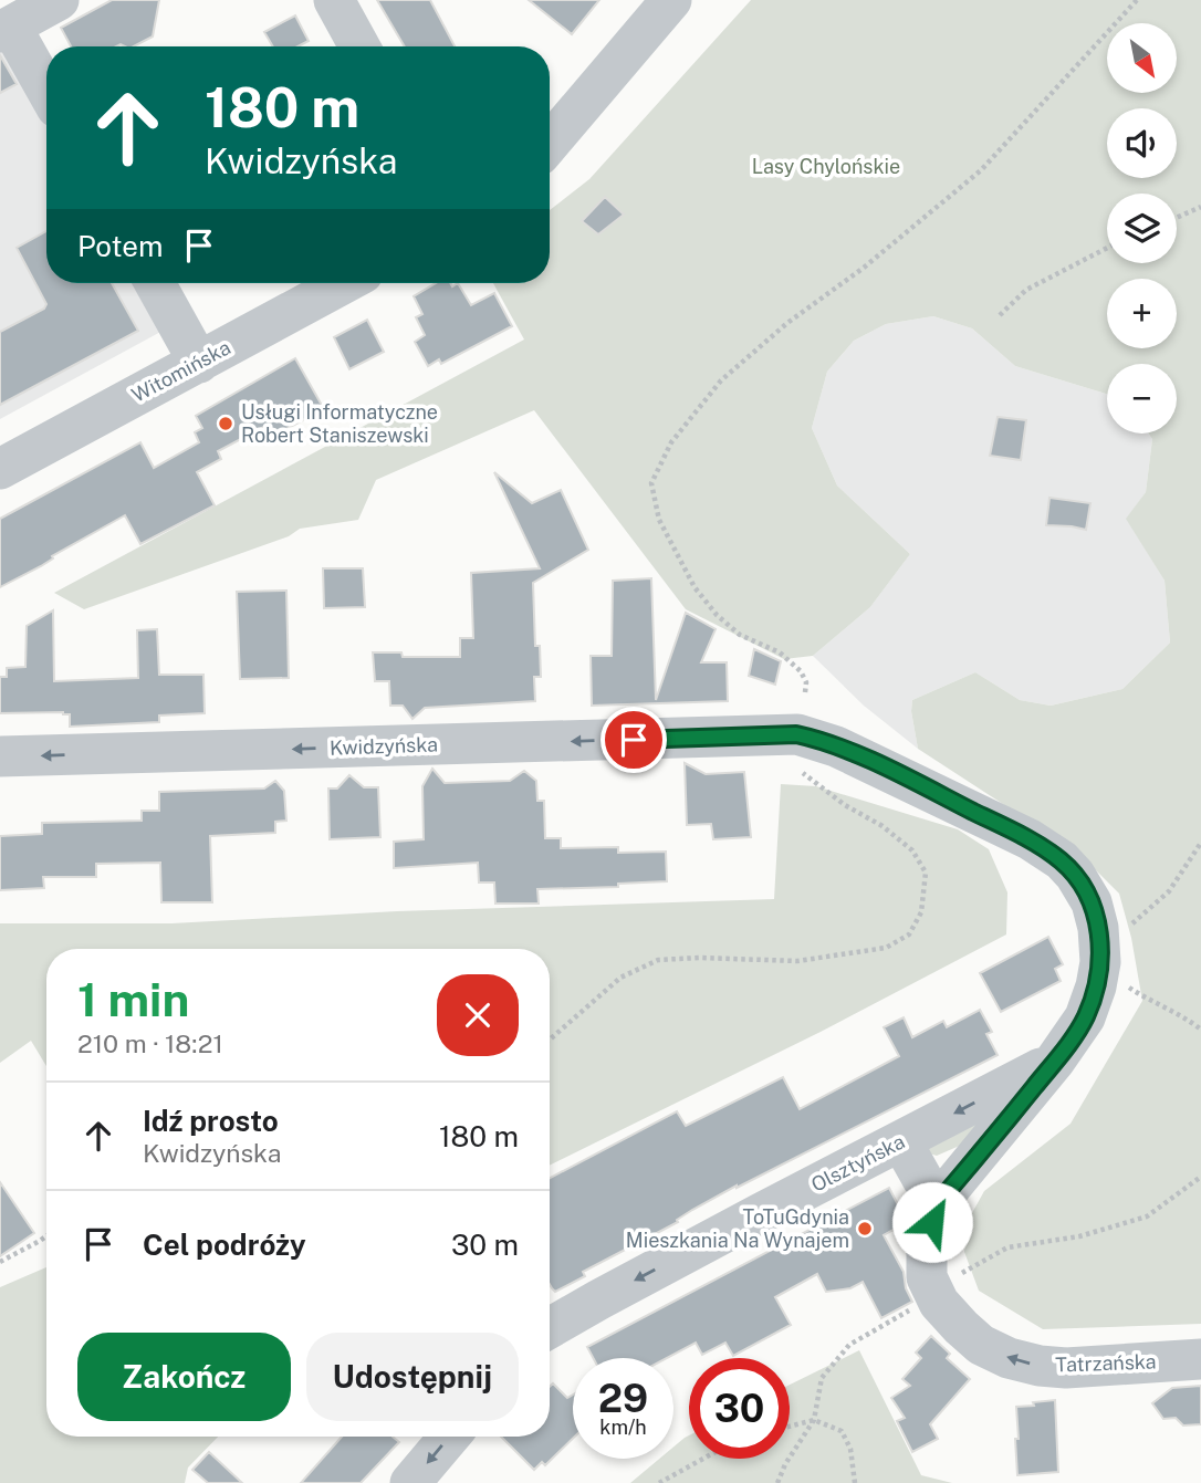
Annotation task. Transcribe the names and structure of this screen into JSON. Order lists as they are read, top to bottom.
{
  "streets": {
    "street": [
      "Witomińska",
      "Kwidzyńska",
      "Olsztyńska",
      "Tatrzańska"
    ]
  },
  "crossings": [
    ["Kwidzyńska", "Tatrzańska"],
    ["Olsztyńska", "Tatrzańska"]
  ],
  "one_way": ["Kwidzyńska", "Olsztyńska"],
  "parks": ["Lasy Chylońskie"],
  "places": ["Usługi Informatyczne Robert Staniszewski", "ToTuGdynia Mieszkania Na Wynajem"],
  "north": "bottom right",
  "page": {
    "map_buttons": ["+", "−"],
    "turn": ["180 m", "Kwidzyńska"],
    "then": "Potem",
    "heading": ["1 min", "210 m · 18:21"],
    "list": [
      {
        "name": "Idź prosto",
        "note": "Kwidzyńska",
        "value": "180 m"
      },
      {
        "name": "Cel podróży",
        "value": "30 m"
      }
    ],
    "buttons": ["Zakończ", "Udostępnij"],
    "speed": "29 km/h",
    "limit": "30"
  }
}
